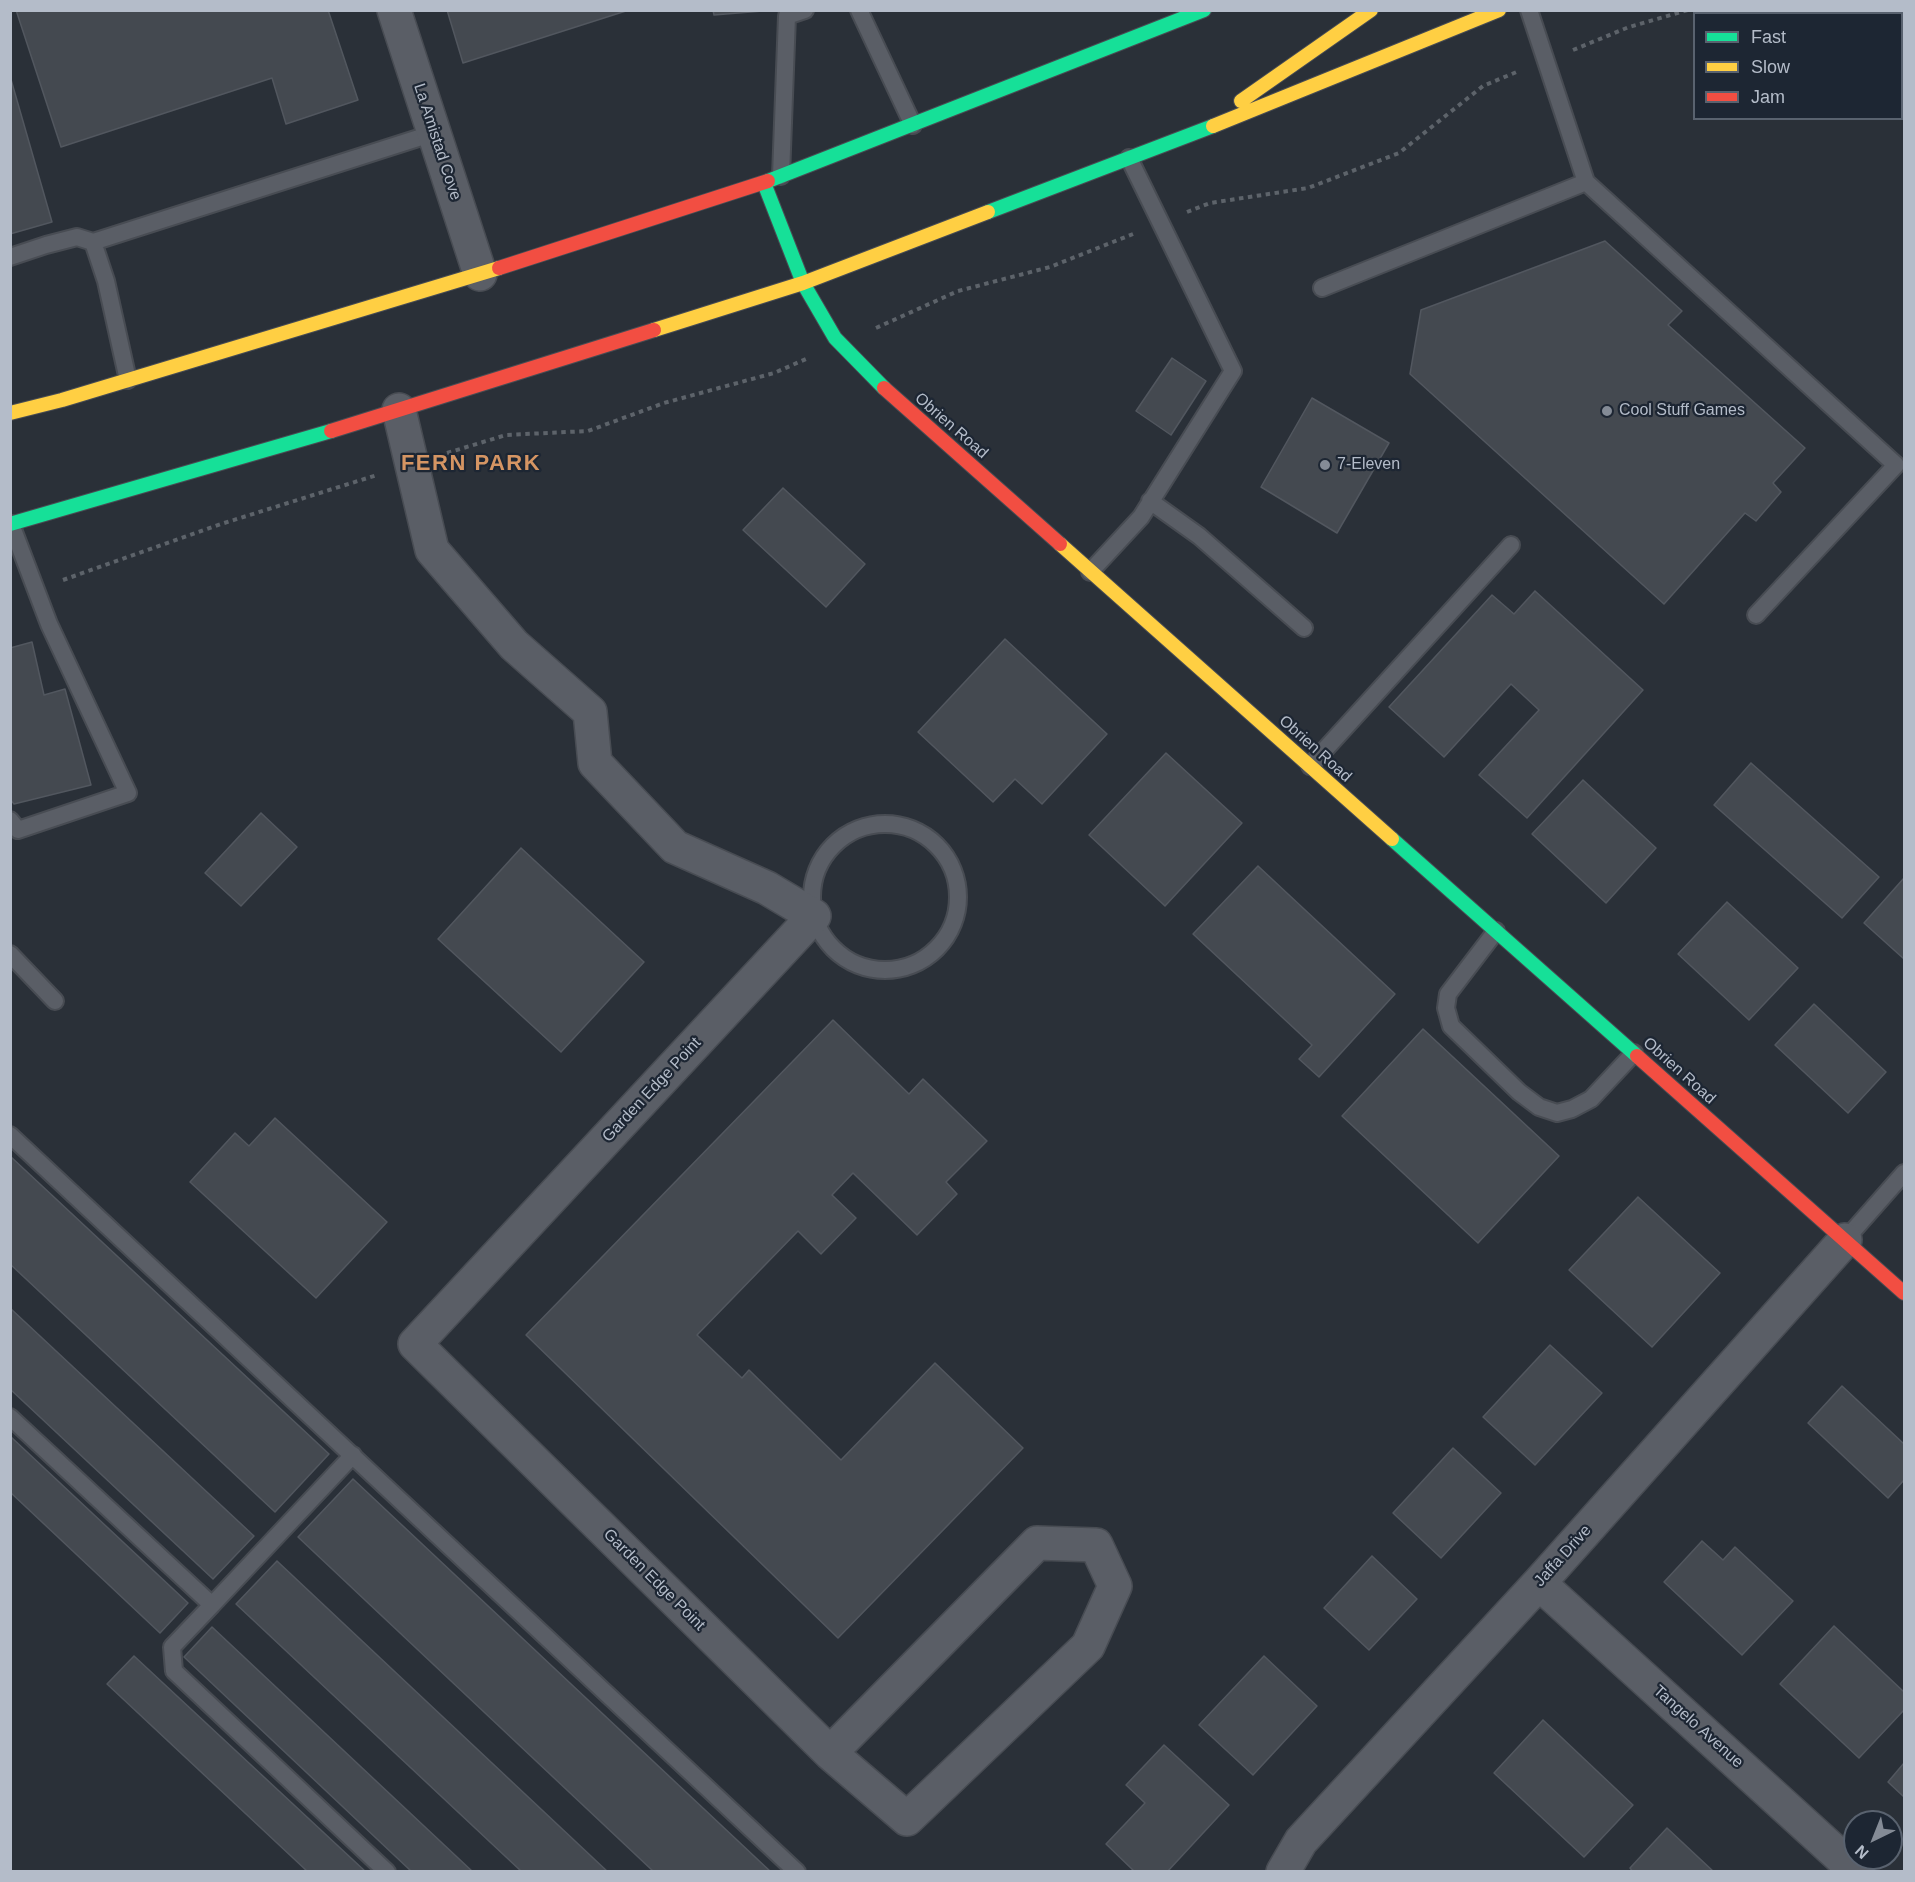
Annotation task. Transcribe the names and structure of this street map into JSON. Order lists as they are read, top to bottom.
{
  "streets": {
    "main road": ["Obrien Road"],
    "street": [
      "La Amistad Cove",
      "Garden Edge Point",
      "Jaffa Drive",
      "Tangelo Avenue"
    ]
  },
  "crossings": [
    ["Obrien Road", "Jaffa Drive"],
    ["Jaffa Drive", "Tangelo Avenue"]
  ],
  "districts": ["FERN PARK"],
  "places": ["Cool Stuff Games", "7-Eleven"],
  "legend": ["Fast", "Slow", "Jam"],
  "north": "bottom left"
}
